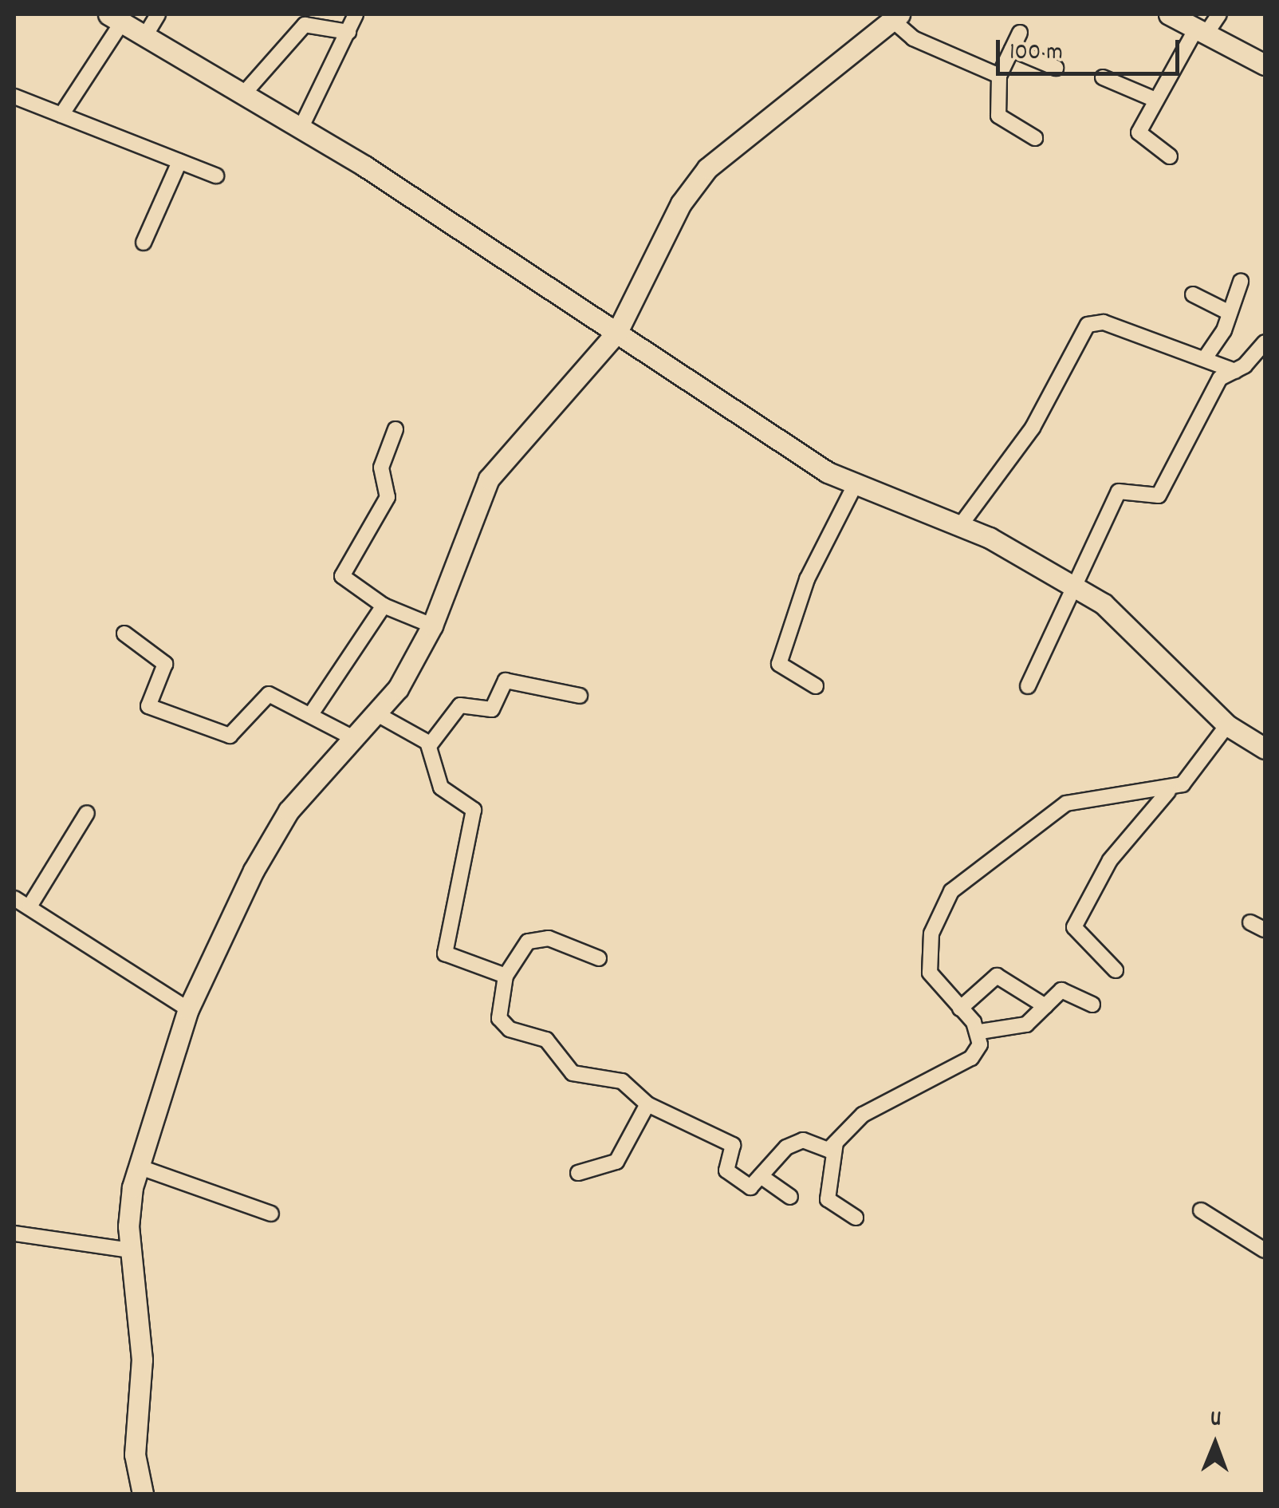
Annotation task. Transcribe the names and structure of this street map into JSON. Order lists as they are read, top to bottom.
{
  "scale_bar": "100 m",
  "north": "top"
}
